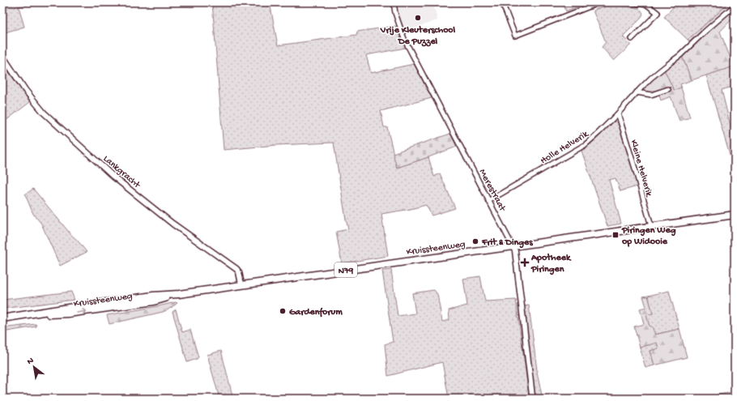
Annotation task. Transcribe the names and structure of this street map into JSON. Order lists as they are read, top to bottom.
{
  "streets": {
    "main road": ["Kruissteenweg", "N79"],
    "street": [
      "Holle Helverik",
      "Kleine Helverik",
      "Lankgracht",
      "Merestraat"
    ]
  },
  "crossings": [
    ["Holle Helverik", "Kleine Helverik"],
    ["Holle Helverik", "Merestraat"],
    ["Kleine Helverik", "Kruissteenweg"],
    ["Lankgracht", "Kruissteenweg"],
    ["Merestraat", "Kruissteenweg"]
  ],
  "places": {
    "other": ["Vrije Kleuterschool De Puzzel", "Frit & Dinges", "Gardenforum"],
    "transit": ["Piringen Weg op Widooie"],
    "health": ["Apotheek Piringen"]
  },
  "north": "top left"
}
